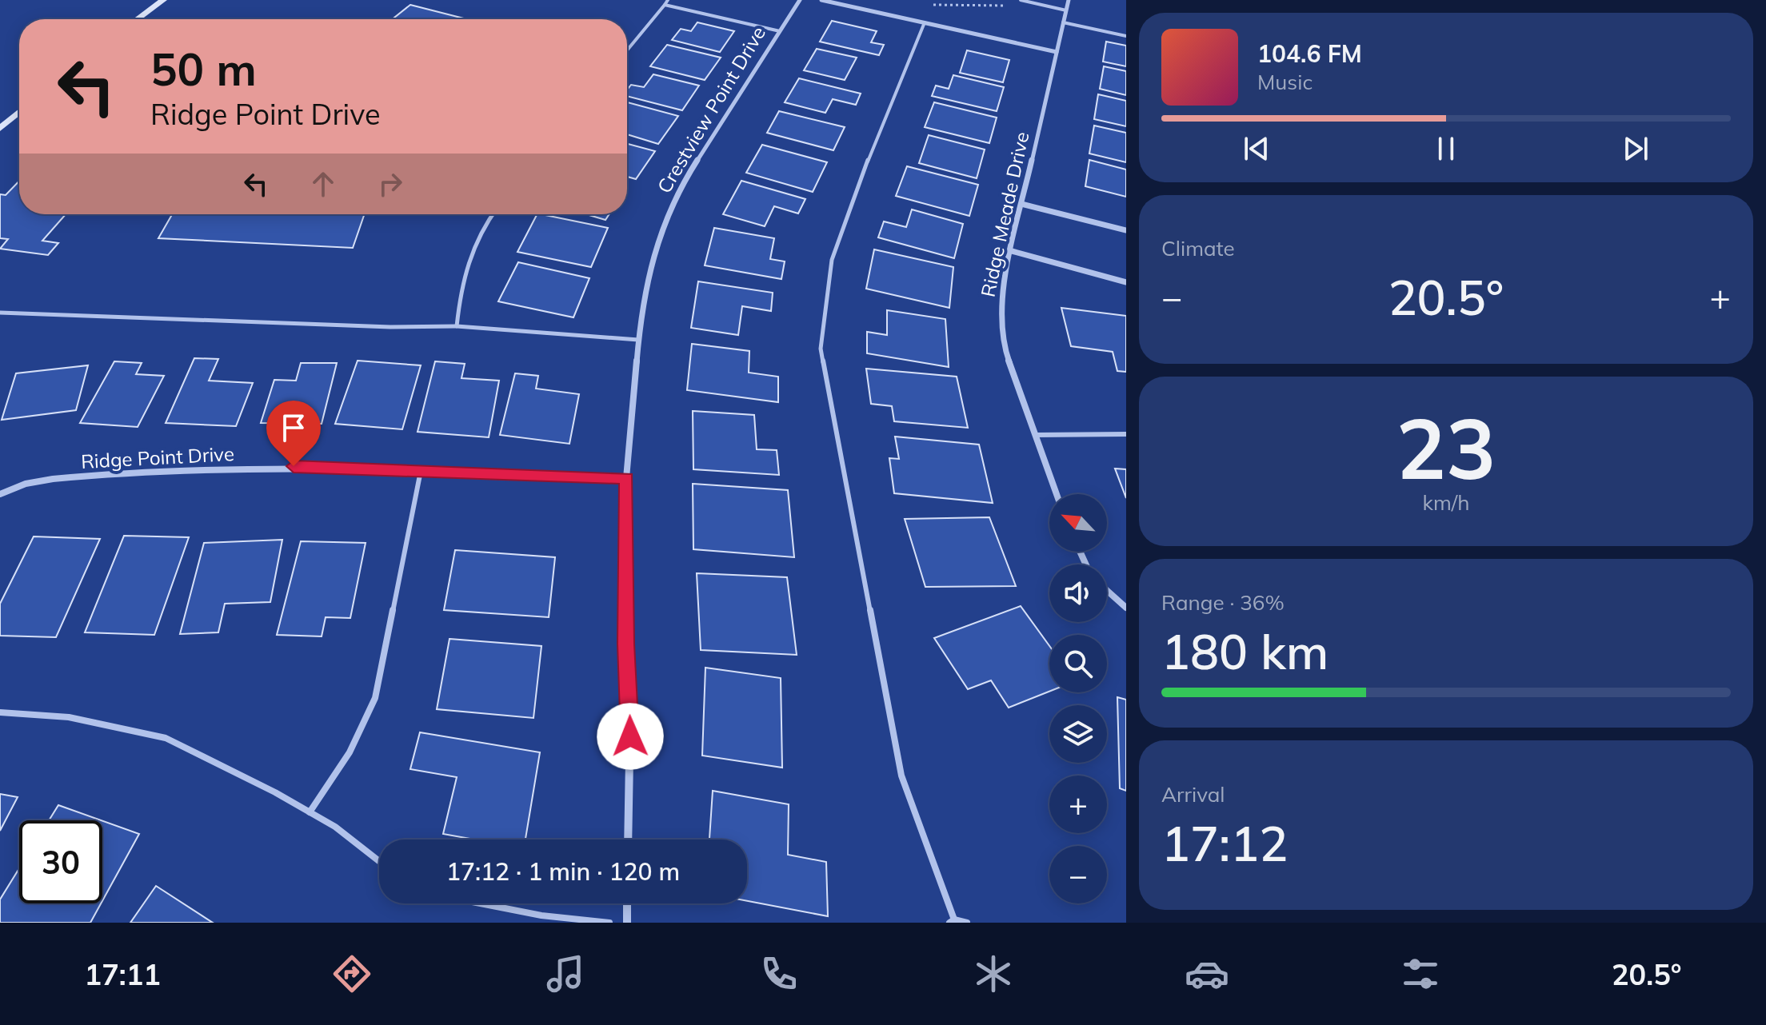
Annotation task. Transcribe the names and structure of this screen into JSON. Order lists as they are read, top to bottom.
{
  "streets": {
    "street": ["Crestview Point Drive", "Ridge Meade Drive", "Ridge Point Drive"]
  },
  "crossings": [
    ["Crestview Point Drive", "Ridge Point Drive"]
  ],
  "north": "top left",
  "page": {
    "turn": ["50 m", "Ridge Point Drive"],
    "song": ["104.6 FM", "Music"],
    "tile": [
      "Climate",
      ["23", "km/h"],
      ["Range · 36%", "180 km"],
      ["Arrival", "17:12"]
    ],
    "heat": ["−", "20.5°", "+"],
    "map_buttons": ["+", "−"],
    "limit": "30",
    "trip": "17:12 · 1 min · 120 m",
    "tabs": ["17:11", "20.5°"]
  }
}
